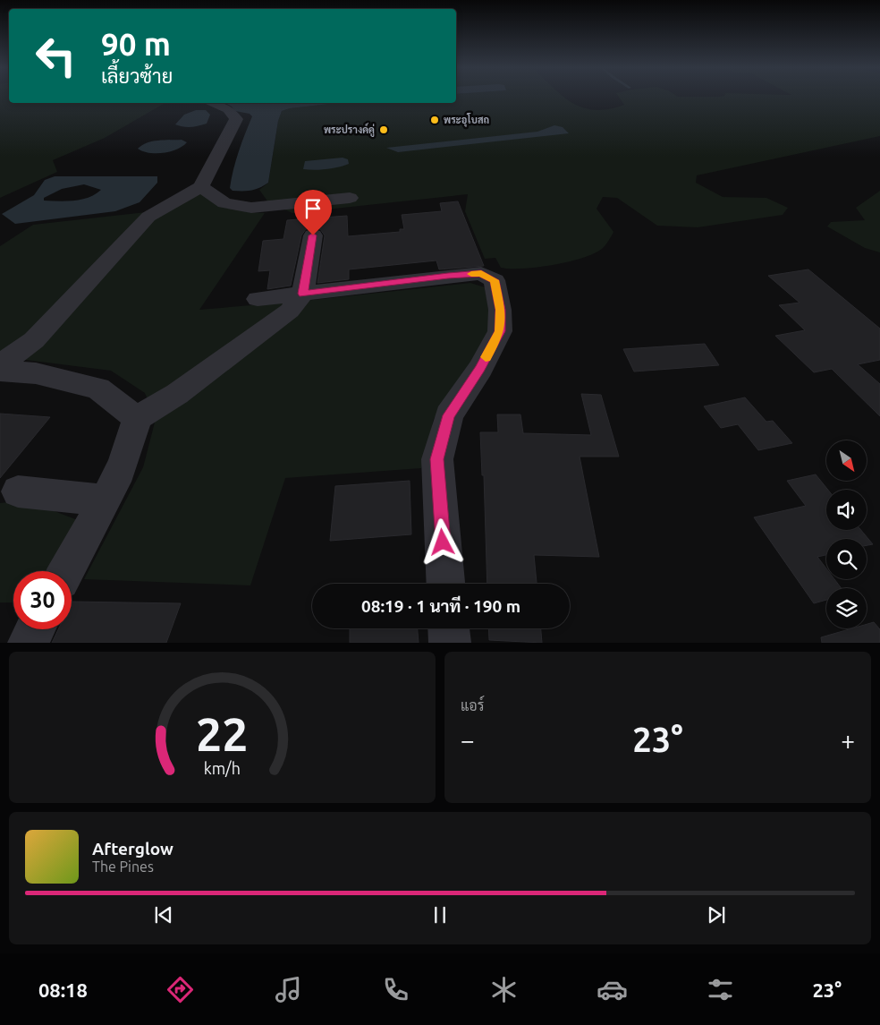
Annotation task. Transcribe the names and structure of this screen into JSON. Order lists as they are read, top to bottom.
{
  "places": ["พระอุโบสถ", "พระปรางค์คู่"],
  "north": "bottom right",
  "page": {
    "turn": ["90 m", "เลี้ยวซ้าย"],
    "limit": "30",
    "trip": "08:19 · 1 นาที · 190 m",
    "tile": "แอร์",
    "heat": ["−", "23°", "+"],
    "song": ["Afterglow", "The Pines"],
    "tabs": ["08:18", "23°"],
    "gauge": ["22", "km/h"]
  }
}
